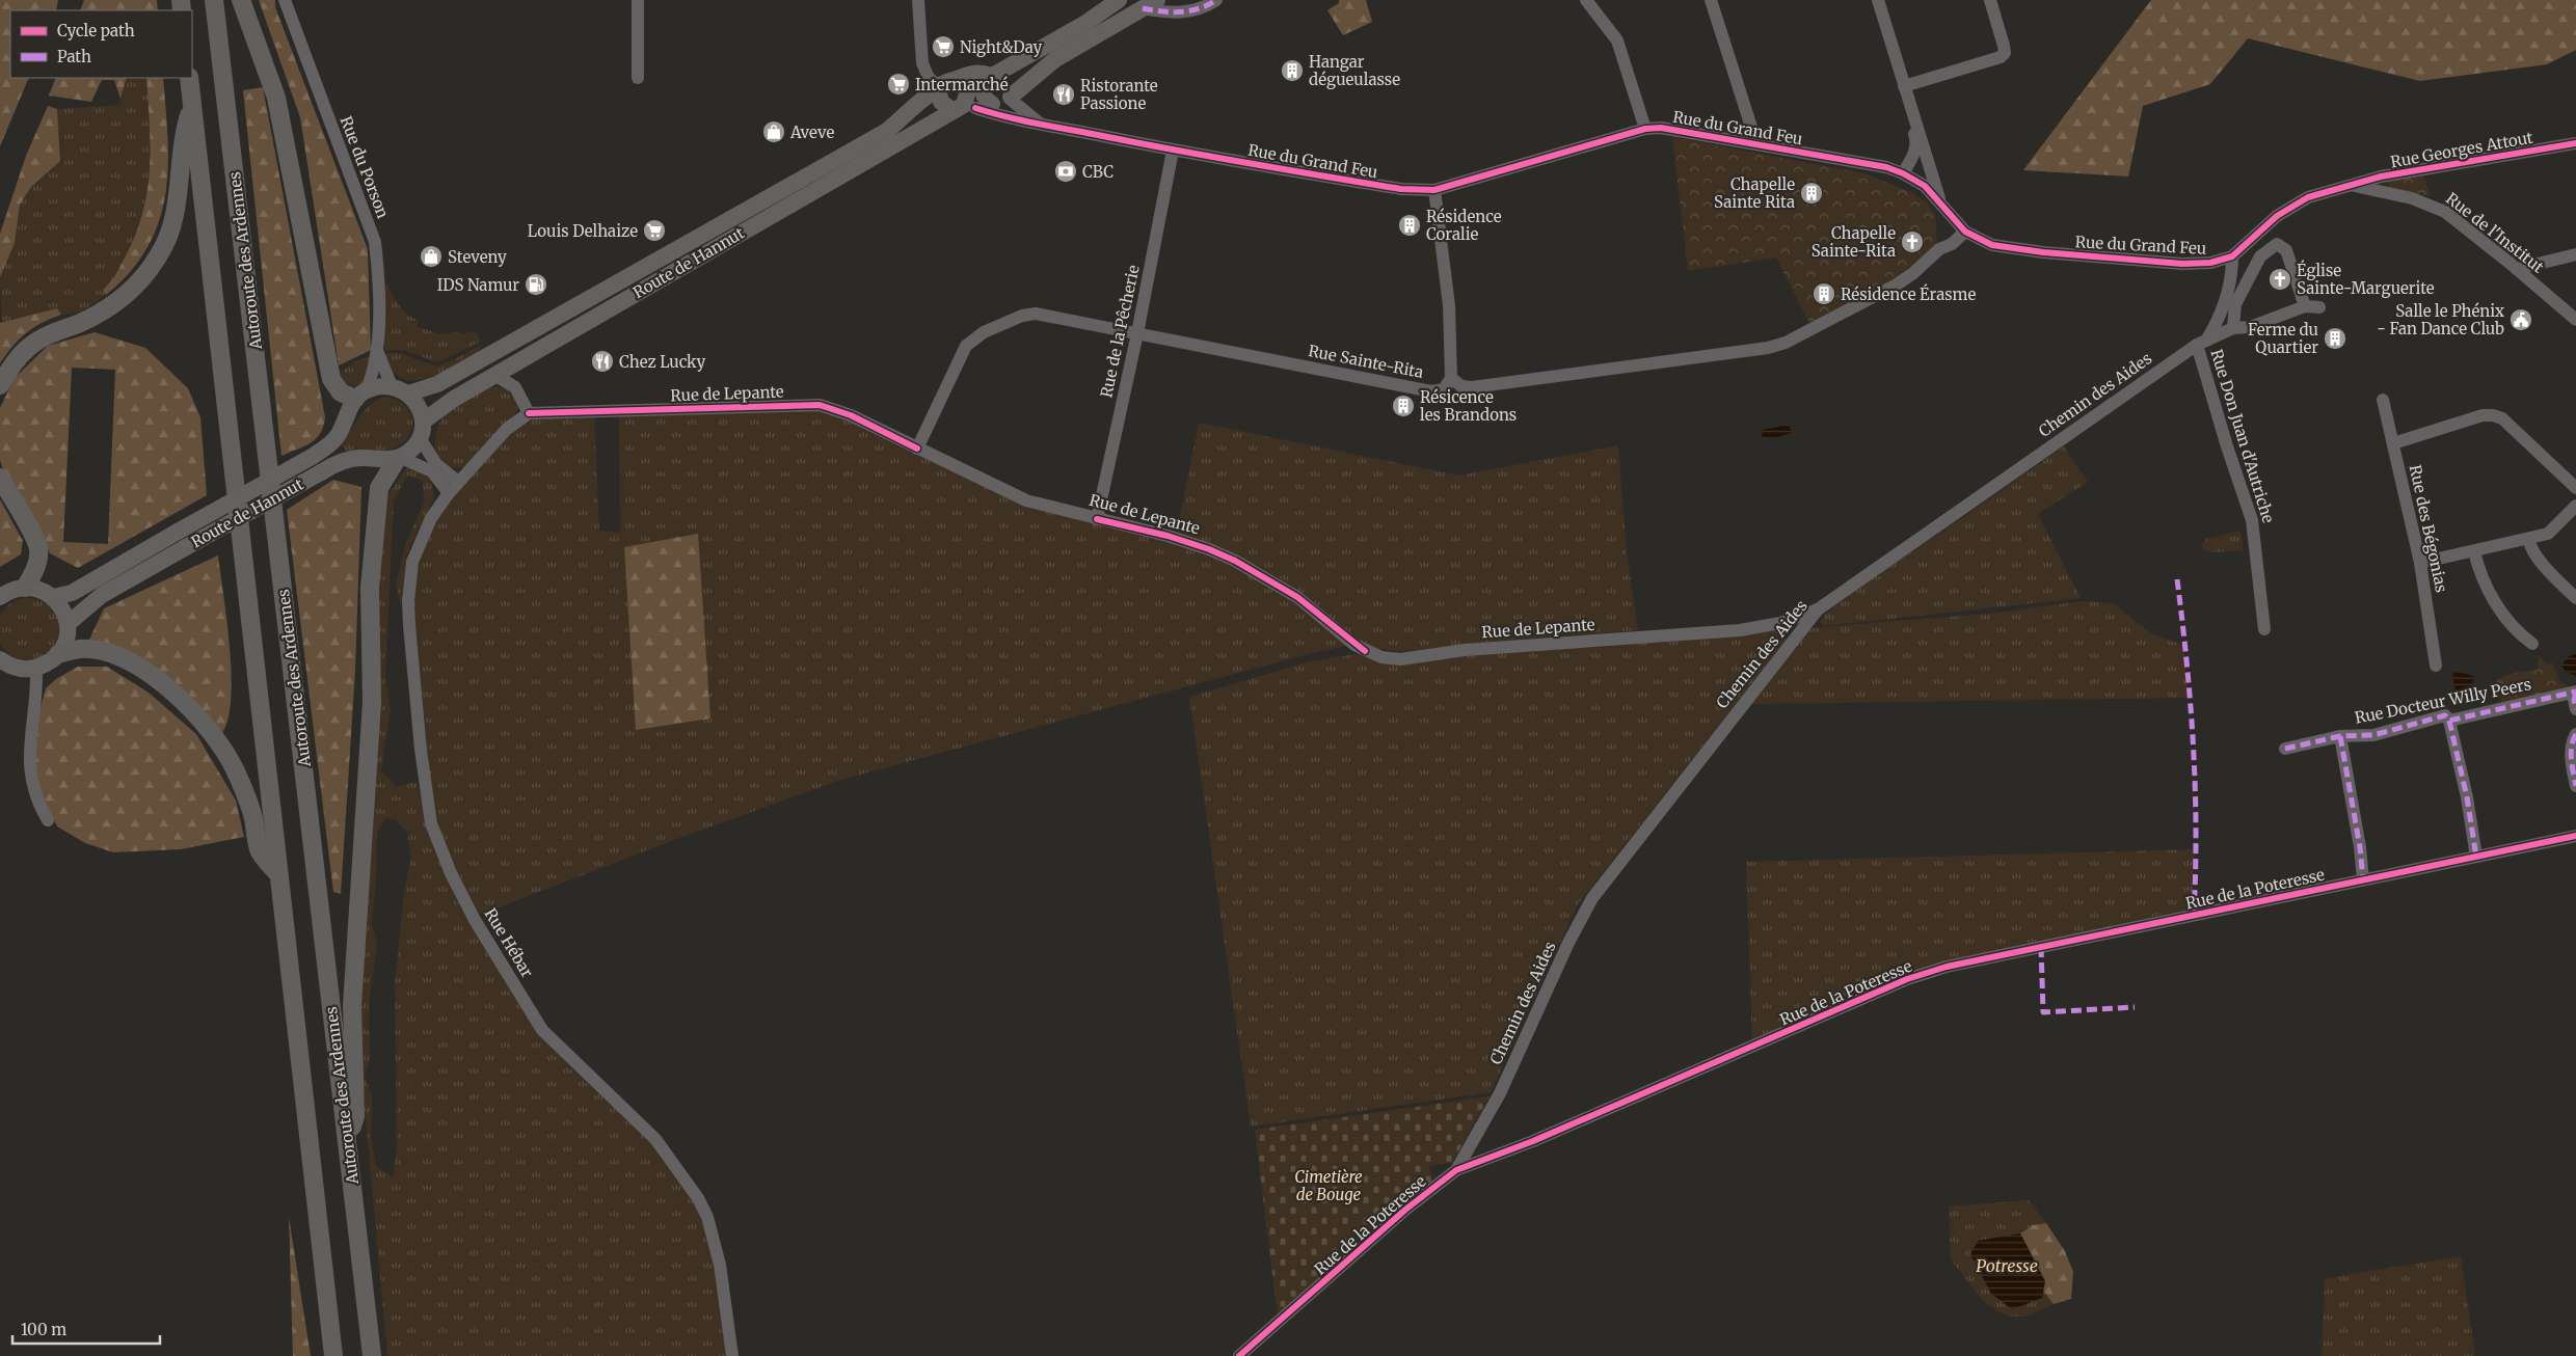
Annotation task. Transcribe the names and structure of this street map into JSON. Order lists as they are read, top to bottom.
{
  "streets": {
    "highway": ["Autoroute des Ardennes"],
    "main road": ["Route de Hannut"],
    "street": [
      "Rue du Grand Feu",
      "Rue Georges Attout",
      "Rue du Porson",
      "Rue de l'Institut",
      "Rue de la Pêcherie",
      "Rue Sainte-Rita",
      "Rue de Lepante",
      "Chemin des Aides",
      "Rue Don Juan d'Autriche",
      "Rue des Bégonias",
      "Rue Docteur Willy Peers",
      "Rue de la Poteresse",
      "Rue Hébar"
    ]
  },
  "crossings": [
    ["Rue du Grand Feu", "Rue Georges Attout"],
    ["Rue du Grand Feu", "Rue de l'Institut"],
    ["Rue du Grand Feu", "Route de Hannut"],
    ["Rue du Grand Feu", "Rue de la Pêcherie"],
    ["Rue du Grand Feu", "Chemin des Aides"],
    ["Rue Georges Attout", "Rue de l'Institut"],
    ["Rue du Porson", "Route de Hannut"],
    ["Rue de la Pêcherie", "Rue Sainte-Rita"],
    ["Rue de la Pêcherie", "Rue de Lepante"],
    ["Rue Sainte-Rita", "Rue de Lepante"],
    ["Rue de Lepante", "Chemin des Aides"],
    ["Chemin des Aides", "Rue Don Juan d'Autriche"],
    ["Chemin des Aides", "Rue de la Poteresse"]
  ],
  "water": ["Potresse"],
  "parks": ["Cimetière de Bouge"],
  "places": {
    "supermarket": ["Night&Day", "Intermarché", "Louis Delhaize"],
    "building": [
      "Hangar dégueulasse",
      "Chapelle Sainte Rita",
      "Résidence Coralie",
      "Résidence Érasme",
      "Ferme du Quartier",
      "Résicence les Brandons"
    ],
    "restaurant": ["Ristorante Passione", "Chez Lucky"],
    "shop": ["Aveve", "Steveny"],
    "bank": ["CBC"],
    "church": ["Chapelle Sainte-Rita", "Église Sainte-Marguerite"],
    "fuel station": ["IDS Namur"],
    "public building": ["Salle le Phénix - Fan Dance Club"]
  },
  "legend": ["Cycle path", "Path"],
  "scale_bar": "100 m"
}
